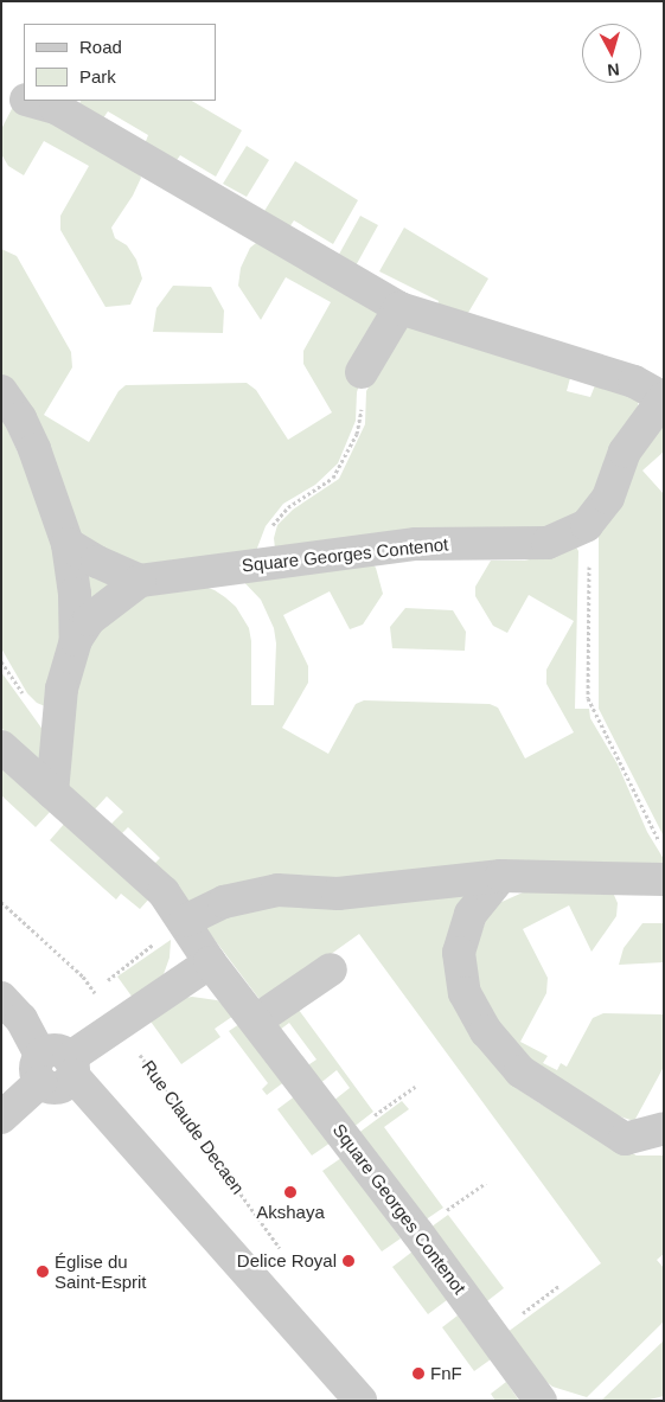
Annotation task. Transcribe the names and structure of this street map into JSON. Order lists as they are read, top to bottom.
{
  "streets": {
    "street": ["Square Georges Contenot"],
    "path": ["Rue Claude Decaen"]
  },
  "places": [
    "Akshaya",
    "Delice Royal",
    "Église du Saint-Esprit",
    "FnF"
  ],
  "legend": ["Road", "Park"],
  "north": "bottom"
}
